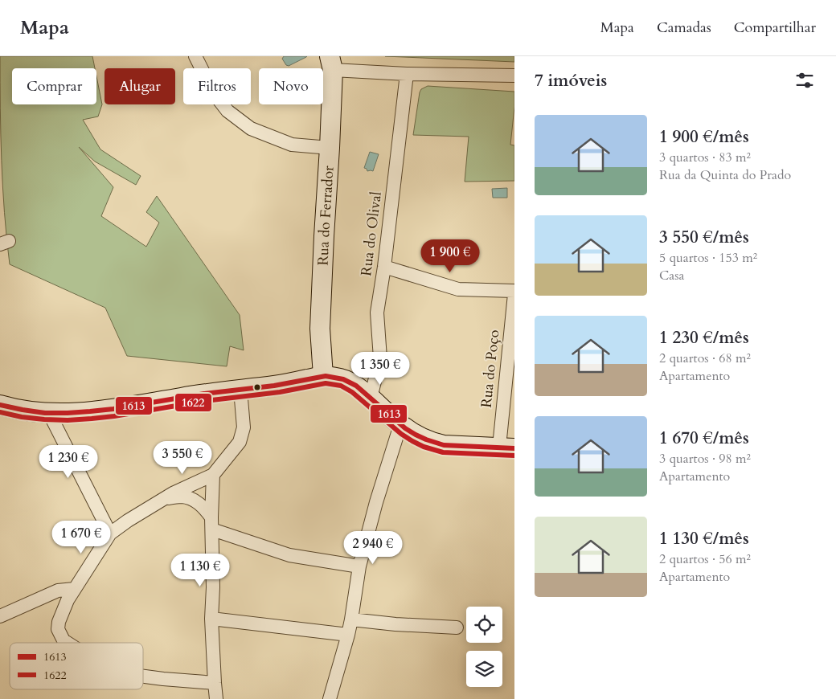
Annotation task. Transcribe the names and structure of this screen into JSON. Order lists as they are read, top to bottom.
{
  "streets": {
    "main road": ["Rua do Ferrador"],
    "street": ["Rua do Olival", "Rua do Poço"]
  },
  "lines": ["transit line 1613", "transit line 1622"],
  "legend": ["1613", "1622"],
  "page": {
    "header": "Mapa",
    "nav": ["Mapa", "Camadas", "Compartilhar"],
    "heading": "7 imóveis",
    "chip": [
      "Comprar",
      "Alugar",
      "Filtros",
      "Novo"
    ],
    "list": [
      {
        "name": "1 900 €/mês",
        "note": "3 quartos · 83 m² · Rua da Quinta do Prado"
      },
      {
        "name": "3 550 €/mês",
        "note": "5 quartos · 153 m² · Casa"
      },
      {
        "name": "1 230 €/mês",
        "note": "2 quartos · 68 m² · Apartamento"
      },
      {
        "name": "1 670 €/mês",
        "note": "3 quartos · 98 m² · Apartamento"
      },
      {
        "name": "1 130 €/mês",
        "note": "2 quartos · 56 m² · Apartamento"
      }
    ],
    "price": [
      "1 900 €",
      "1 350 €",
      "3 550 €",
      "1 230 €",
      "1 670 €",
      "2 940 €",
      "1 130 €"
    ]
  }
}
